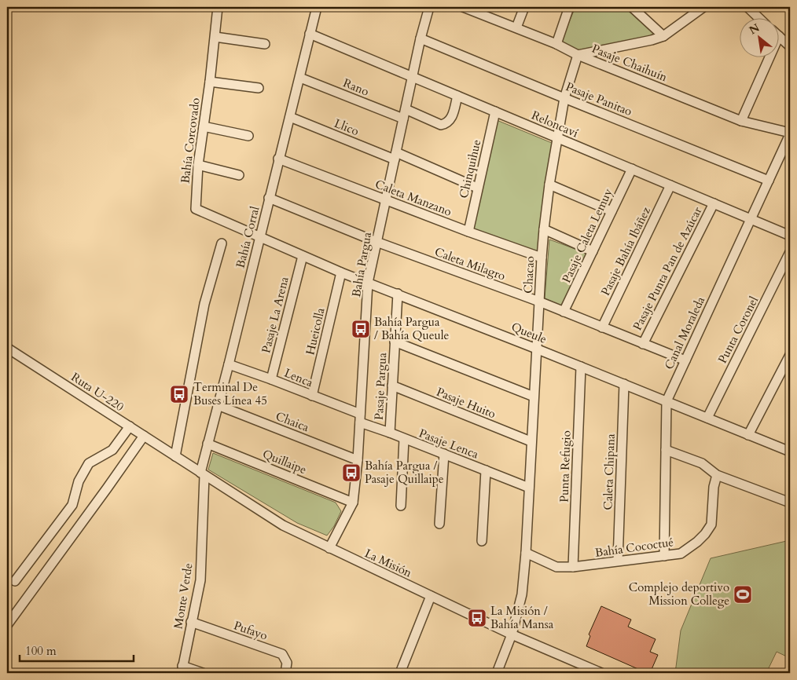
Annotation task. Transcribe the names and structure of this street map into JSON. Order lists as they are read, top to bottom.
{
  "streets": {
    "street": [
      "Pasaje Chaihuín",
      "Rano",
      "Pasaje Panitao",
      "Reloncaví",
      "Llico",
      "Bahía Corcovado",
      "Chinquihue",
      "Caleta Manzano",
      "Pasaje Caleta Lemuy",
      "Bahía Corral",
      "Pasaje Bahía Ibáñez",
      "Caleta Milagro",
      "Bahía Pargua",
      "Pasaje Punta Pan de Azúcar",
      "Chacao",
      "Pasaje La Arena",
      "Punta Coronel",
      "Hueicolla",
      "Queule",
      "Canal Moraleda",
      "Lenca",
      "Pasaje Pargua",
      "Ruta U-220",
      "Pasaje Huito",
      "Chaica",
      "Pasaje Lenca",
      "Quillaipe",
      "Punta Refugio",
      "Caleta Chipana",
      "Bahía Cococtué",
      "La Misión",
      "Monte Verde",
      "Pufayo"
    ]
  },
  "crossings": [
    ["Pasaje Chaihuín", "Chacao"],
    ["Pasaje Chaihuín", "Canal Moraleda"],
    ["Rano", "Bahía Corral"],
    ["Rano", "Bahía Pargua"],
    ["Pasaje Panitao", "Bahía Pargua"],
    ["Pasaje Panitao", "Chacao"],
    ["Pasaje Panitao", "Canal Moraleda"],
    ["Reloncaví", "Chinquihue"],
    ["Reloncaví", "Pasaje Caleta Lemuy"],
    ["Reloncaví", "Bahía Corral"],
    ["Reloncaví", "Pasaje Bahía Ibáñez"],
    ["Reloncaví", "Bahía Pargua"],
    ["Reloncaví", "Pasaje Punta Pan de Azúcar"],
    ["Reloncaví", "Chacao"],
    ["Reloncaví", "Canal Moraleda"],
    ["Llico", "Chinquihue"],
    ["Llico", "Bahía Corral"],
    ["Llico", "Bahía Pargua"],
    ["Bahía Corcovado", "Bahía Corral"],
    ["Bahía Corcovado", "Queule"],
    ["Chinquihue", "Caleta Manzano"],
    ["Caleta Manzano", "Bahía Corral"],
    ["Caleta Manzano", "Bahía Pargua"],
    ["Caleta Manzano", "Chacao"],
    ["Pasaje Caleta Lemuy", "Caleta Milagro"],
    ["Bahía Corral", "Caleta Milagro"],
    ["Bahía Corral", "Queule"],
    ["Bahía Corral", "Lenca"],
    ["Bahía Corral", "Chaica"],
    ["Bahía Corral", "Quillaipe"],
    ["Bahía Corral", "La Misión"],
    ["Bahía Corral", "Monte Verde"],
    ["Pasaje Bahía Ibáñez", "Caleta Milagro"],
    ["Caleta Milagro", "Bahía Pargua"],
    ["Caleta Milagro", "Pasaje Punta Pan de Azúcar"],
    ["Caleta Milagro", "Chacao"],
    ["Caleta Milagro", "Canal Moraleda"],
    ["Bahía Pargua", "Queule"],
    ["Bahía Pargua", "Lenca"],
    ["Bahía Pargua", "Chaica"],
    ["Bahía Pargua", "Pasaje Lenca"],
    ["Bahía Pargua", "Quillaipe"],
    ["Bahía Pargua", "La Misión"],
    ["Chacao", "Queule"],
    ["Chacao", "Pasaje Huito"],
    ["Chacao", "Pasaje Lenca"],
    ["Chacao", "Bahía Cococtué"],
    ["Chacao", "La Misión"],
    ["Pasaje La Arena", "Queule"],
    ["Pasaje La Arena", "Lenca"],
    ["Punta Coronel", "Queule"],
    ["Hueicolla", "Queule"],
    ["Hueicolla", "Lenca"],
    ["Queule", "Canal Moraleda"],
    ["Queule", "Pasaje Pargua"],
    ["Queule", "Punta Refugio"],
    ["Queule", "Caleta Chipana"],
    ["Canal Moraleda", "Bahía Cococtué"],
    ["Lenca", "Pasaje Lenca"],
    ["Pasaje Pargua", "Pasaje Huito"],
    ["Pasaje Pargua", "Pasaje Lenca"],
    ["Ruta U-220", "La Misión"],
    ["Punta Refugio", "Bahía Cococtué"],
    ["Caleta Chipana", "Bahía Cococtué"],
    ["La Misión", "Monte Verde"],
    ["Monte Verde", "Pufayo"]
  ],
  "places": {
    "bus stop": [
      "Bahía Pargua / Bahía Queule",
      "Terminal De Buses Línea 45",
      "Bahía Pargua / Pasaje Quillaipe",
      "La Misión / Bahía Mansa"
    ],
    "sports": ["Complejo deportivo Mission College"]
  },
  "scale_bar": "100 m",
  "north": "top left"
}
